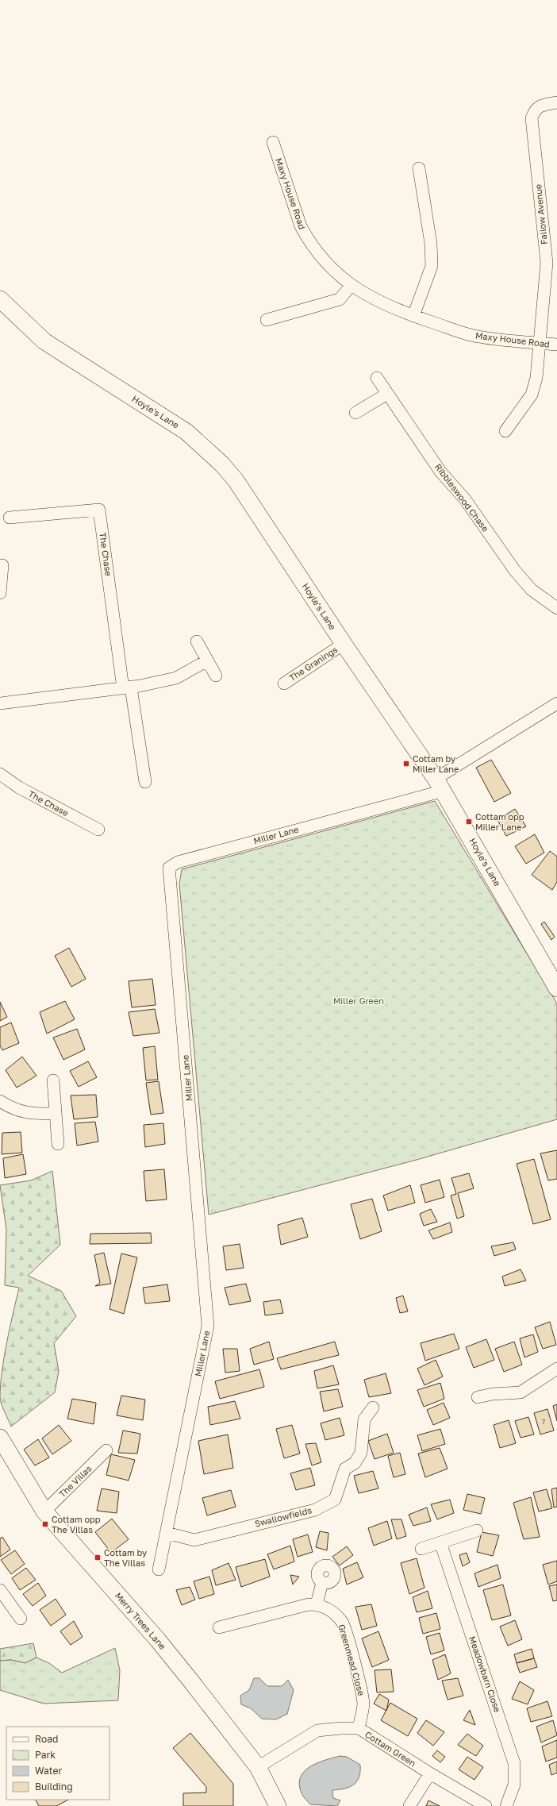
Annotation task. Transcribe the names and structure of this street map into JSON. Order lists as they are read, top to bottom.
{
  "streets": {
    "street": [
      "Maxy House Road",
      "Fallow Avenue",
      "Hoyle's Lane",
      "Ribbleswood Chase",
      "The Chase",
      "The Granings",
      "Miller Lane",
      "The Villas",
      "Swallowfields",
      "Merry Trees Lane",
      "Greenmead Close",
      "Meadowbarn Close",
      "Cottam Green"
    ]
  },
  "crossings": [
    ["Maxy House Road", "Fallow Avenue"],
    ["Hoyle's Lane", "The Granings"],
    ["Hoyle's Lane", "Miller Lane"],
    ["Miller Lane", "Swallowfields"],
    ["The Villas", "Merry Trees Lane"],
    ["Merry Trees Lane", "Cottam Green"],
    ["Greenmead Close", "Cottam Green"]
  ],
  "parks": ["Miller Green"],
  "places": {
    "transit": [
      "Cottam by Miller Lane",
      "Cottam opp Miller Lane",
      "Cottam opp The Villas",
      "Cottam by The Villas"
    ]
  },
  "house_numbers": ["7"],
  "legend": [
    "Road",
    "Park",
    "Water",
    "Building"
  ]
}
